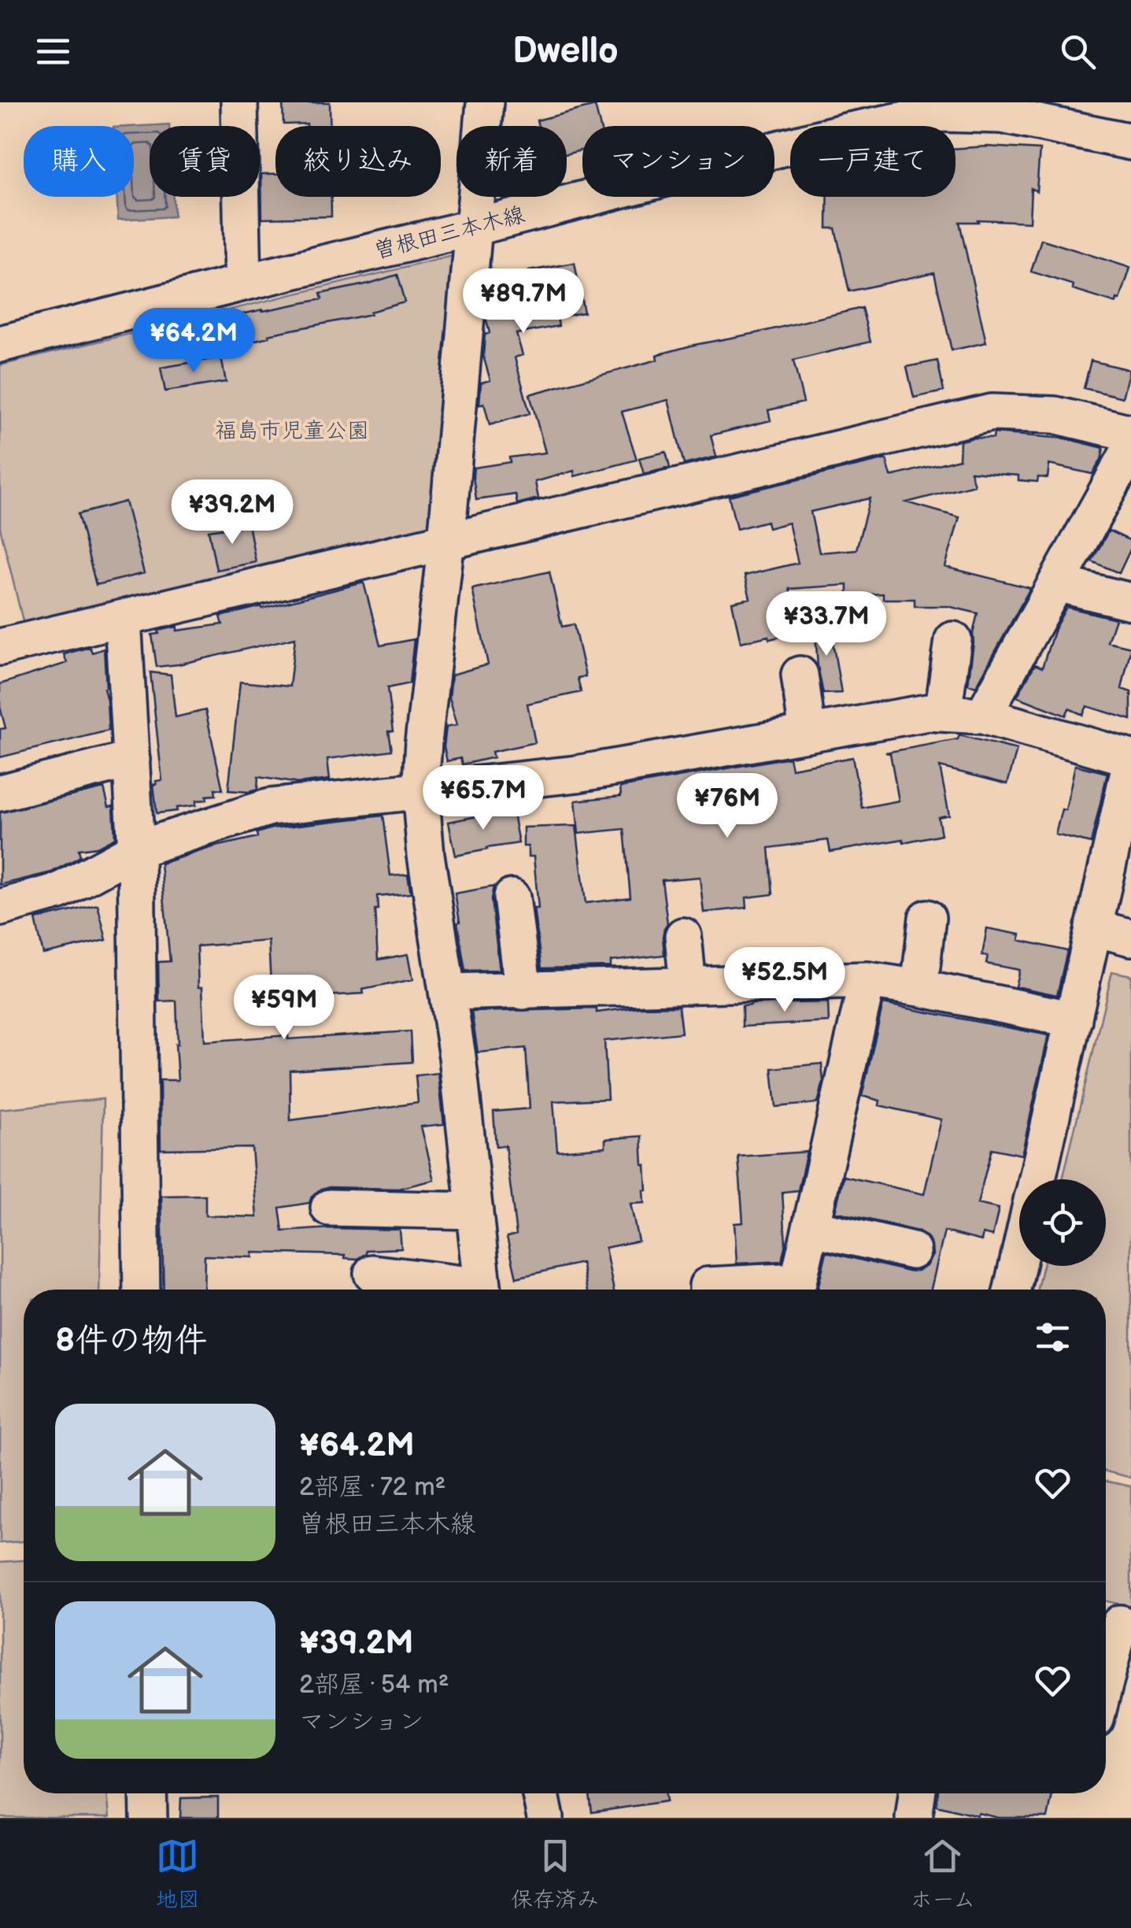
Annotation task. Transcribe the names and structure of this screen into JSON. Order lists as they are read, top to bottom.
{
  "streets": {
    "street": ["曽根田三本木線"]
  },
  "parks": ["福島市児童公園"],
  "page": {
    "header": "Dwello",
    "chip": [
      "購入",
      "賃貸",
      "絞り込み",
      "新着",
      "マンション",
      "一戸建て"
    ],
    "price": [
      "¥89.7M",
      "¥64.2M",
      "¥39.2M",
      "¥33.7M",
      "¥65.7M",
      "¥76M",
      "¥52.5M",
      "¥59M"
    ],
    "heading": "8件の物件",
    "list": [
      {
        "name": "¥64.2M",
        "note": "2部屋 · 72 m² · 曽根田三本木線"
      },
      {
        "name": "¥39.2M",
        "note": "2部屋 · 54 m² · マンション"
      }
    ],
    "tabs": ["地図", "保存済み", "ホーム"]
  }
}
